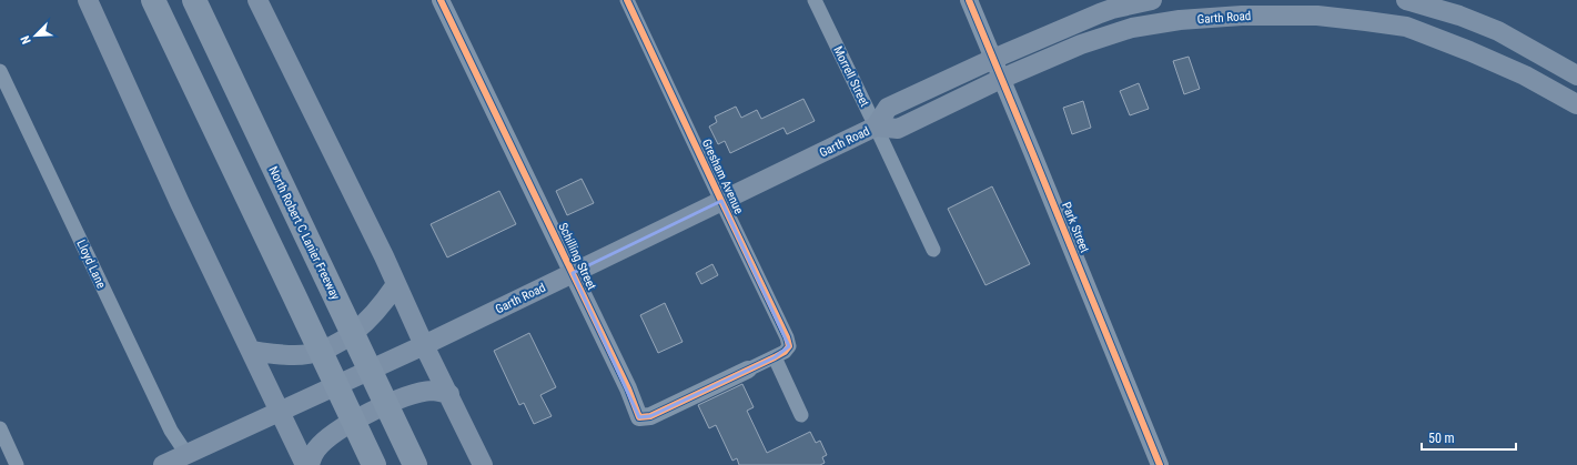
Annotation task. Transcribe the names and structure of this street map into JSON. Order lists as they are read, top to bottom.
{
  "streets": {
    "highway": ["North Robert C Lanier Freeway"],
    "main road": ["Garth Road"],
    "street": [
      "Morrell Street",
      "Gresham Avenue",
      "Park Street",
      "Schilling Street",
      "Lloyd Lane"
    ]
  },
  "crossings": [
    ["Garth Road", "Morrell Street"],
    ["Garth Road", "Gresham Avenue"],
    ["Garth Road", "Park Street"],
    ["Garth Road", "Schilling Street"],
    ["Garth Road", "Lloyd Lane"]
  ],
  "scale_bar": "50 m",
  "north": "bottom left"
}
